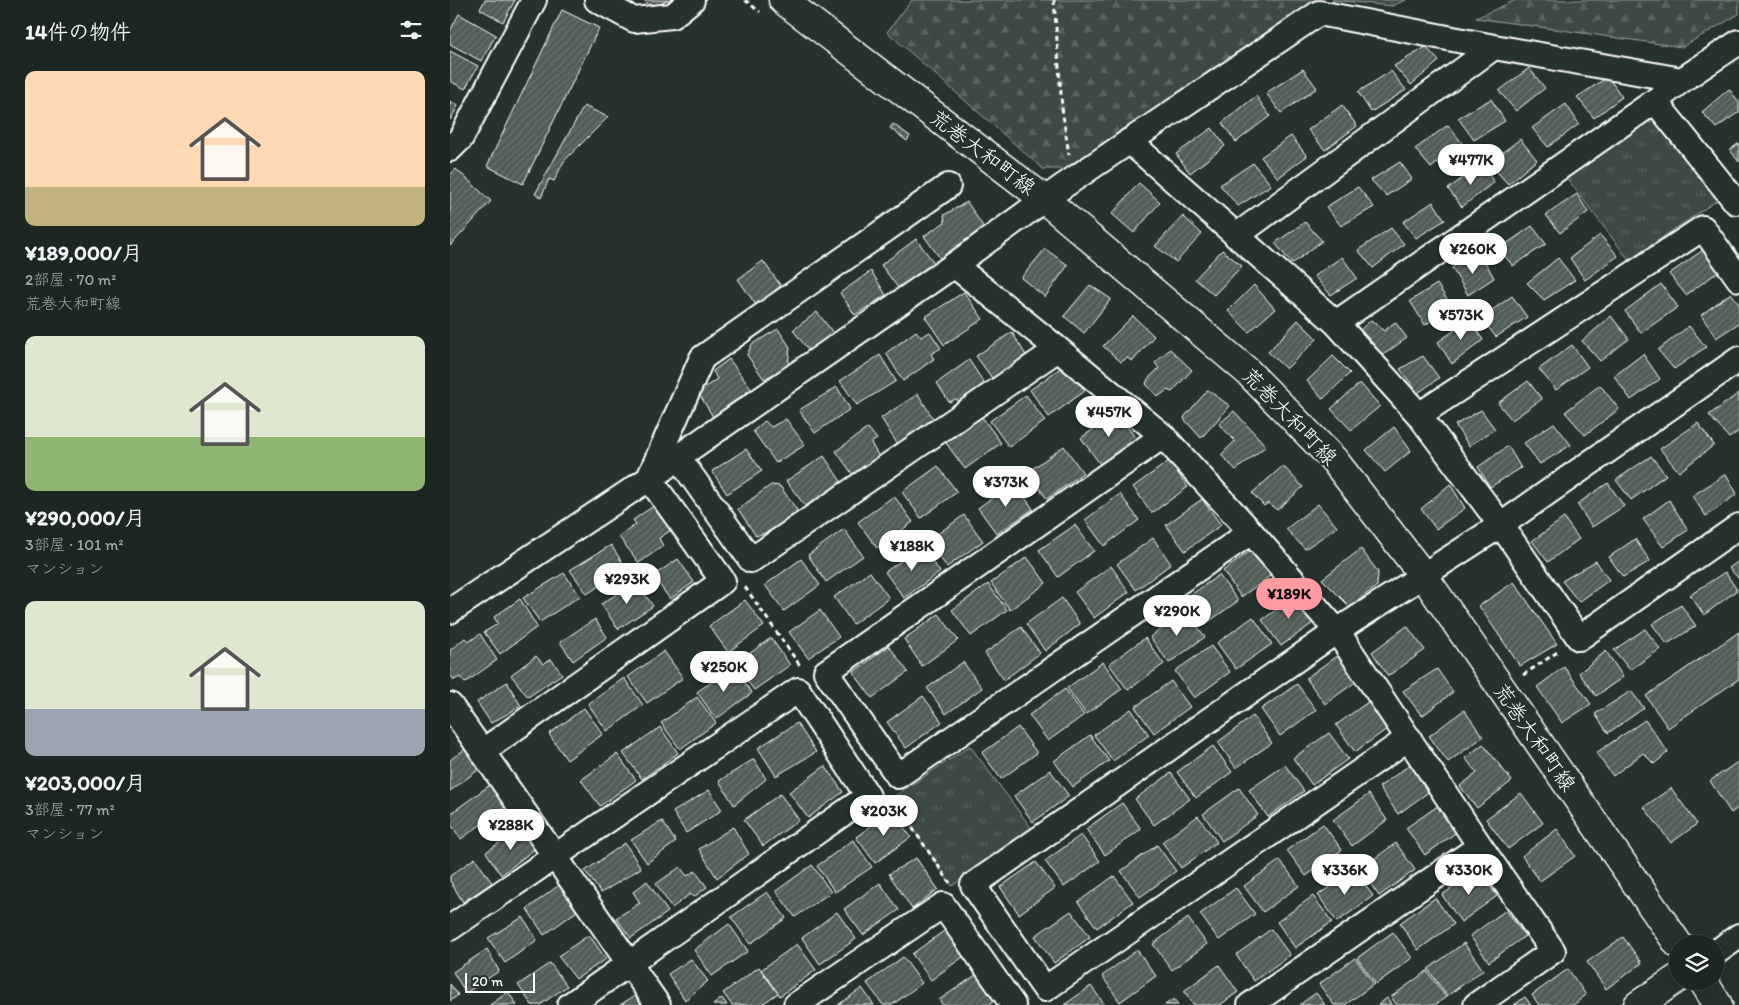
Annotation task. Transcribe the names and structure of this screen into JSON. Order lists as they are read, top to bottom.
{
  "streets": {
    "street": ["荒巻大和町線"]
  },
  "scale_bar": "20 m",
  "page": {
    "heading": "14件の物件",
    "list": [
      {
        "name": "¥189,000/月",
        "note": "2部屋 · 70 m² · 荒巻大和町線"
      },
      {
        "name": "¥290,000/月",
        "note": "3部屋 · 101 m² · マンション"
      },
      {
        "name": "¥203,000/月",
        "note": "3部屋 · 77 m² · マンション"
      }
    ],
    "price": [
      "¥477K",
      "¥260K",
      "¥573K",
      "¥457K",
      "¥373K",
      "¥188K",
      "¥293K",
      "¥189K",
      "¥290K",
      "¥250K",
      "¥203K",
      "¥288K",
      "¥336K",
      "¥330K"
    ],
    "scale": "20 m"
  }
}
